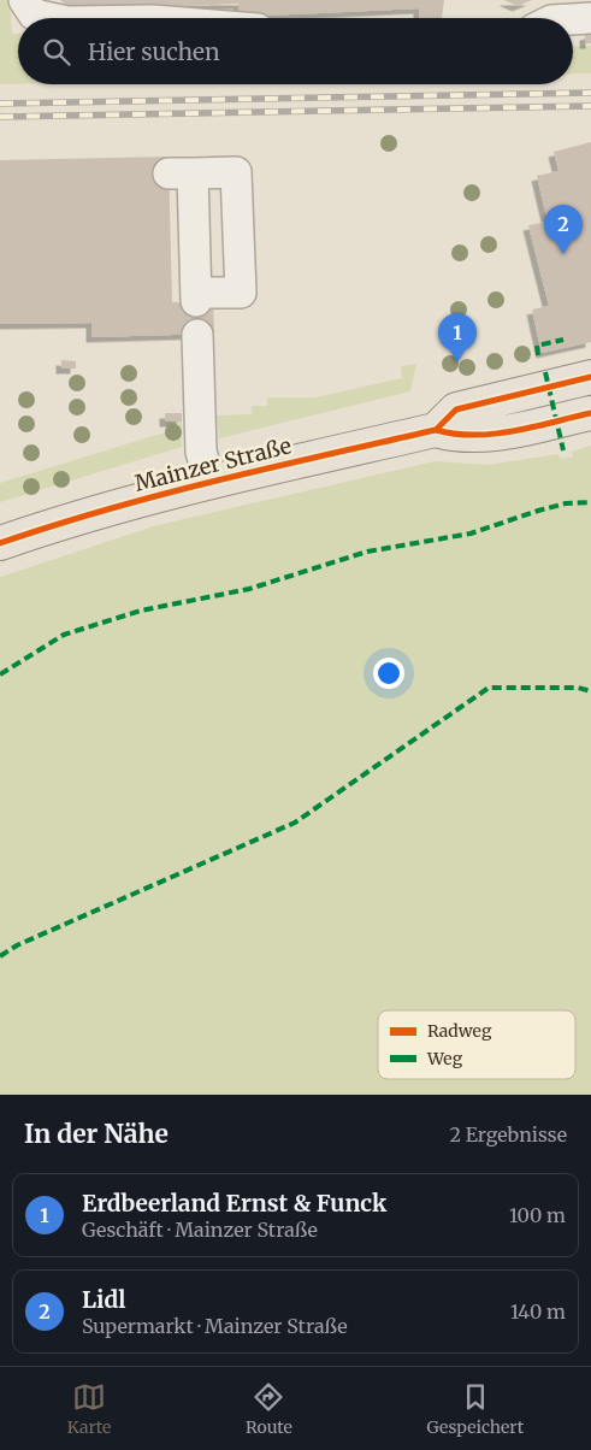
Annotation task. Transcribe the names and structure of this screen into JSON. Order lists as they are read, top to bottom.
{
  "streets": {
    "main road": ["Mainzer Straße"]
  },
  "legend": ["Radweg", "Weg"],
  "page": {
    "search": "Hier suchen",
    "pins": ["2", "1"],
    "heading": ["In der Nähe", "2 Ergebnisse"],
    "list": [
      {
        "mark": "1",
        "name": "Erdbeerland Ernst & Funck",
        "note": "Geschäft · Mainzer Straße",
        "value": "100 m"
      },
      {
        "mark": "2",
        "name": "Lidl",
        "note": "Supermarkt · Mainzer Straße",
        "value": "140 m"
      }
    ],
    "nav": ["Karte", "Route", "Gespeichert"]
  }
}
